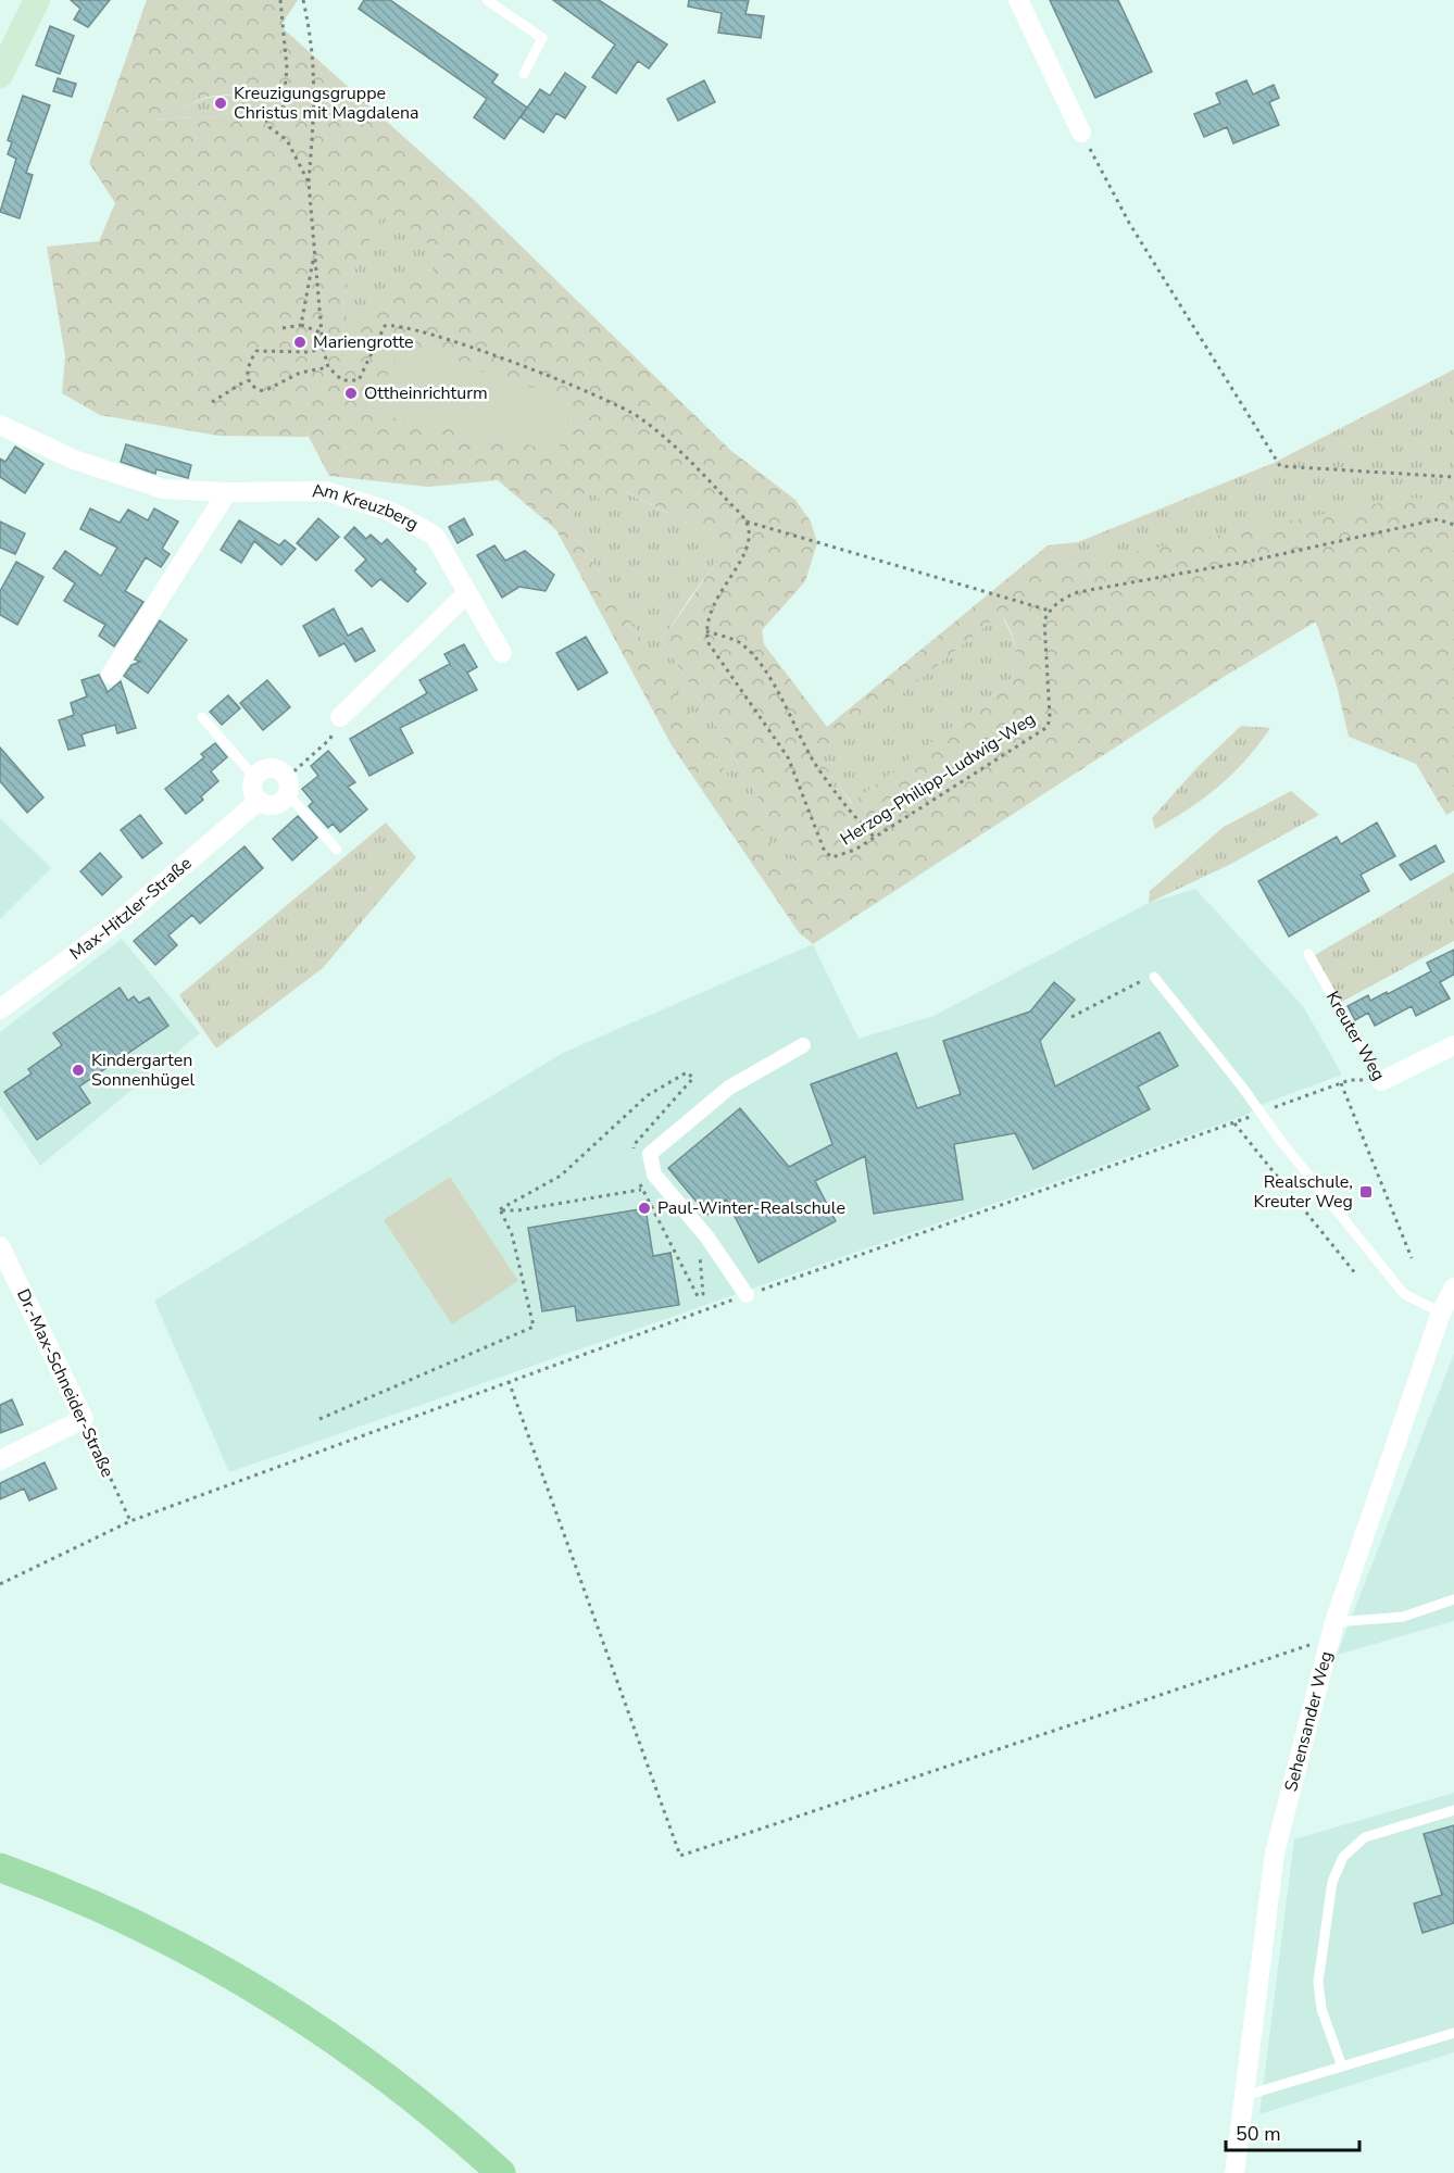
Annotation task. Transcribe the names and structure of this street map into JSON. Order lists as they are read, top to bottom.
{
  "streets": {
    "street": [
      "Am Kreuzberg",
      "Max-Hitzler-Straße",
      "Kreuter Weg",
      "Dr.-Max-Schneider-Straße",
      "Sehensander Weg"
    ],
    "path": ["Herzog-Philipp-Ludwig-Weg"]
  },
  "places": {
    "other": [
      "Kreuzigungsgruppe Christus mit Magdalena",
      "Mariengrotte",
      "Ottheinrichturm",
      "Kindergarten Sonnenhügel",
      "Paul-Winter-Realschule"
    ],
    "transit": ["Realschule, Kreuter Weg"]
  },
  "scale_bar": "50 m"
}
